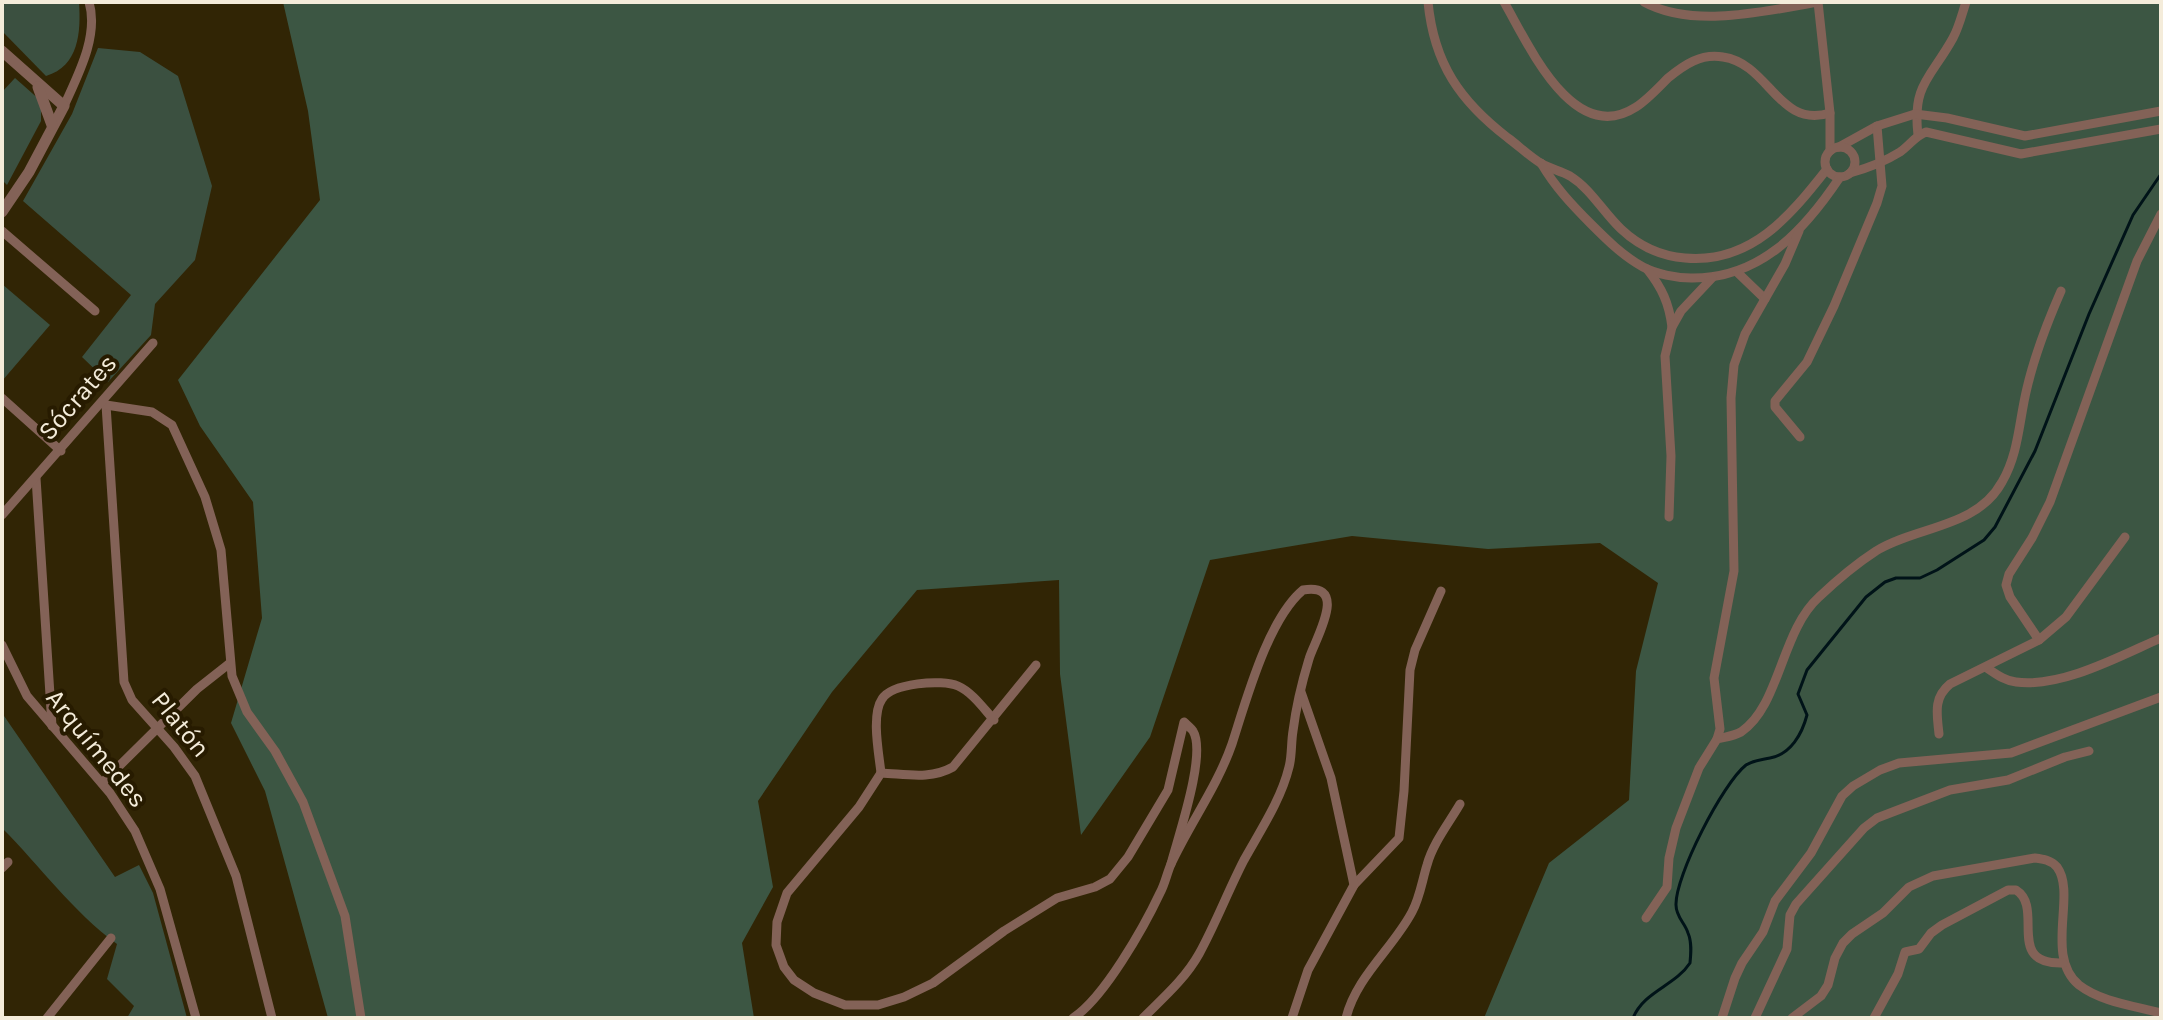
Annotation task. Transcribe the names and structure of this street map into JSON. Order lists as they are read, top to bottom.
{
  "streets": {
    "street": ["Sócrates", "Platón", "Arquímedes"]
  },
  "crossings": [
    ["Sócrates", "Platón"]
  ]
}
